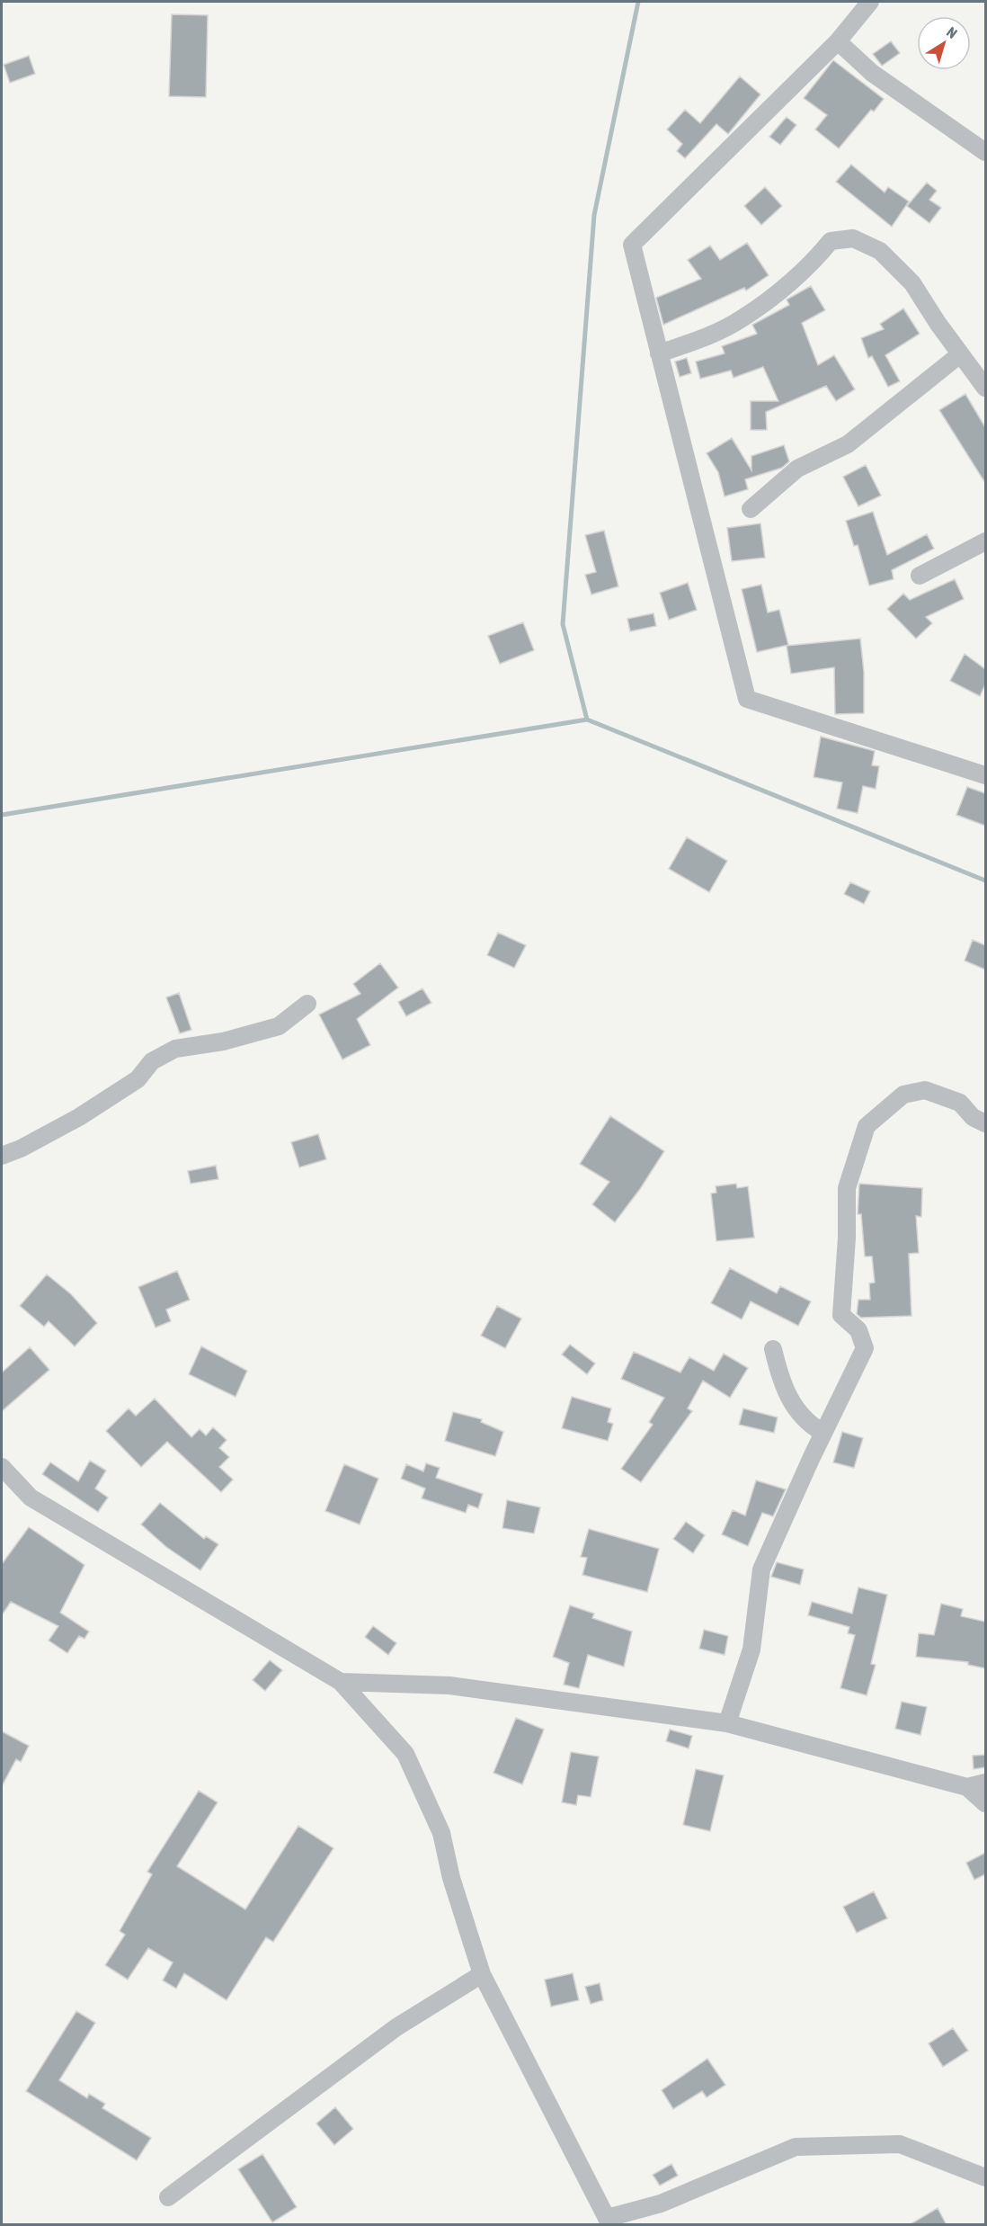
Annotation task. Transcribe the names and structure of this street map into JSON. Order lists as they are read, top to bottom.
{
  "north": "top right"
}
